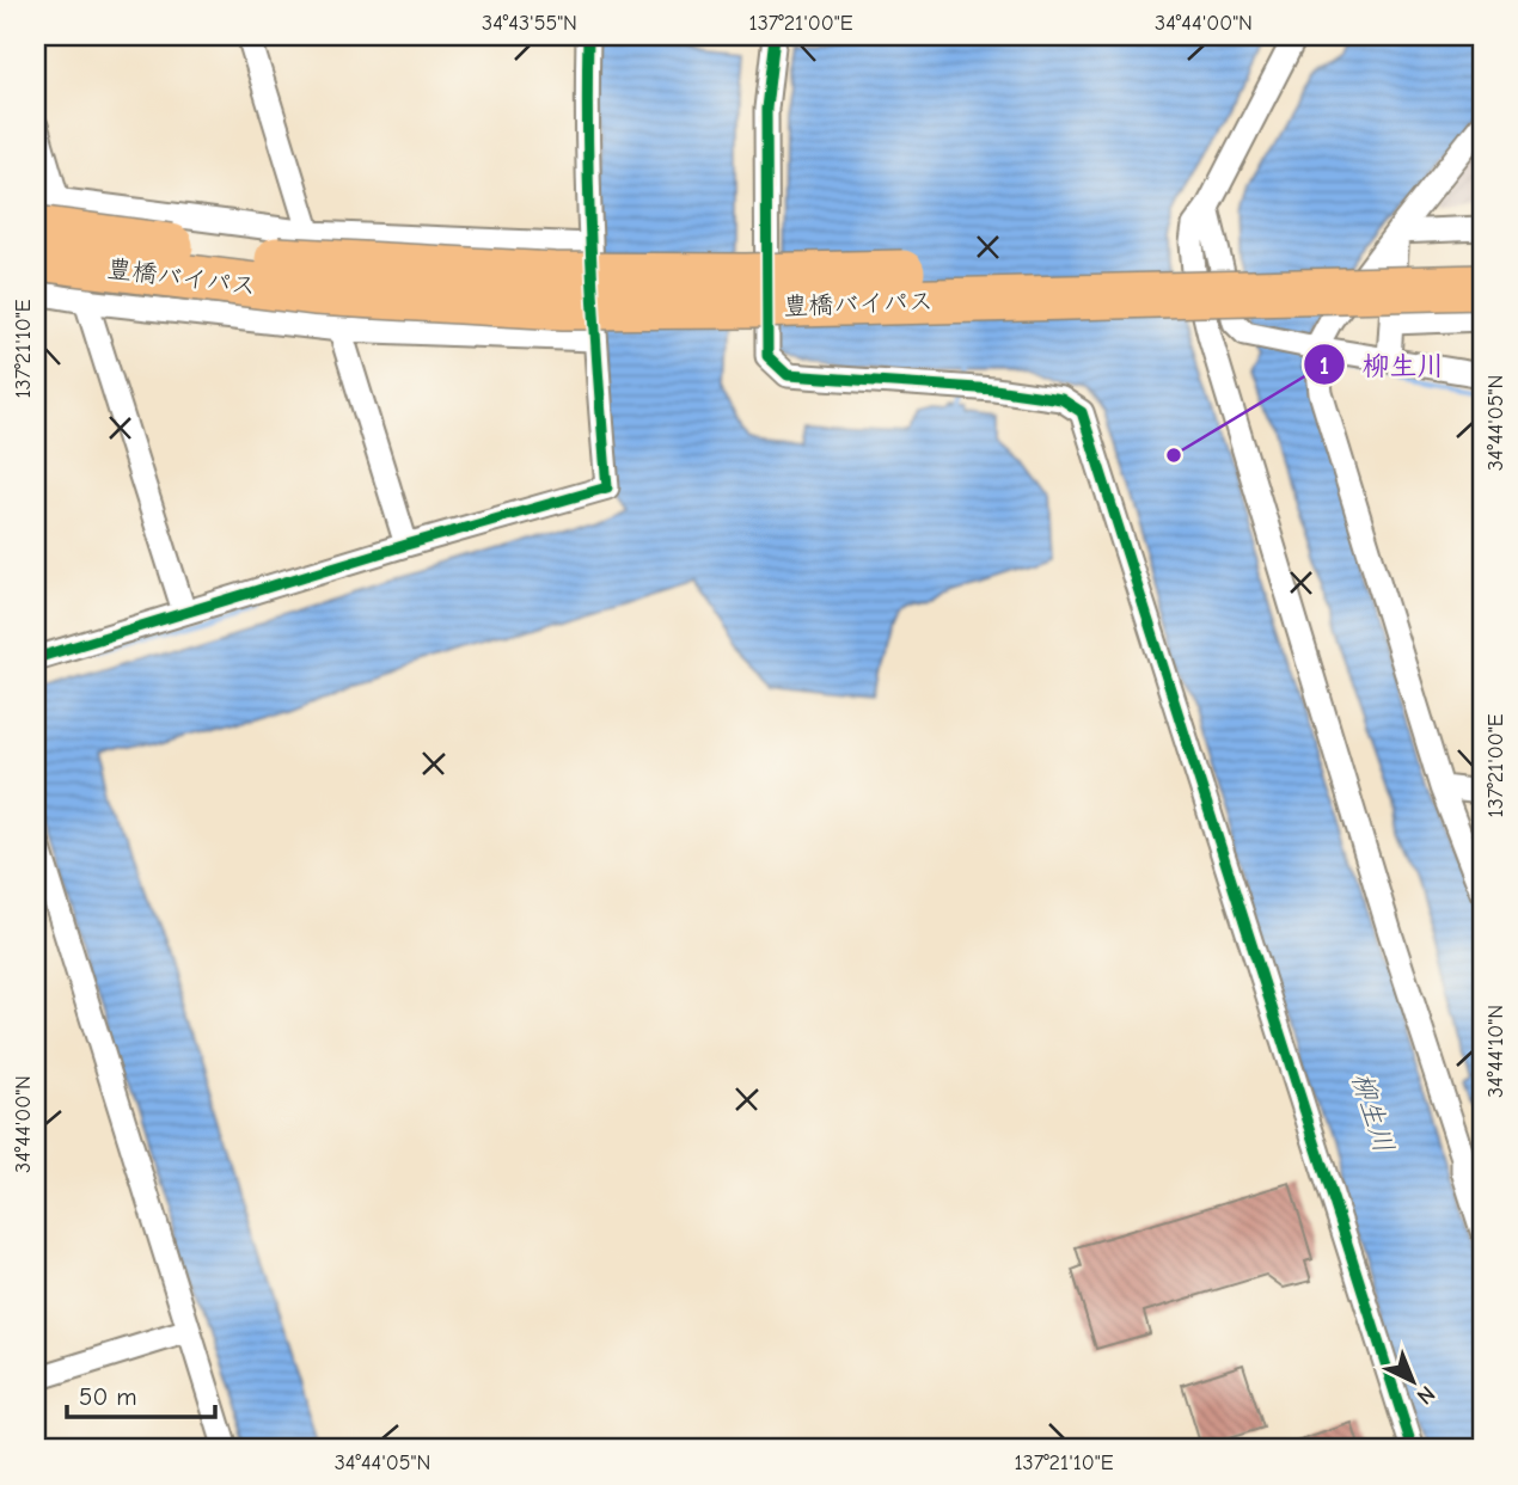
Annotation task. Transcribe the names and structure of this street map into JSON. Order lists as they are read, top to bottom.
{
  "streets": {
    "highway": ["豊橋バイパス"]
  },
  "water": ["柳生川"],
  "places": ["柳生川"],
  "scale_bar": "50 m",
  "north": "bottom right",
  "coordinates": [
    "34°43'55\"N",
    "137°21'00\"E",
    "34°44'00\"N",
    "137°21'10\"E",
    "34°44'05\"N",
    "34°44'10\"N"
  ]
}
